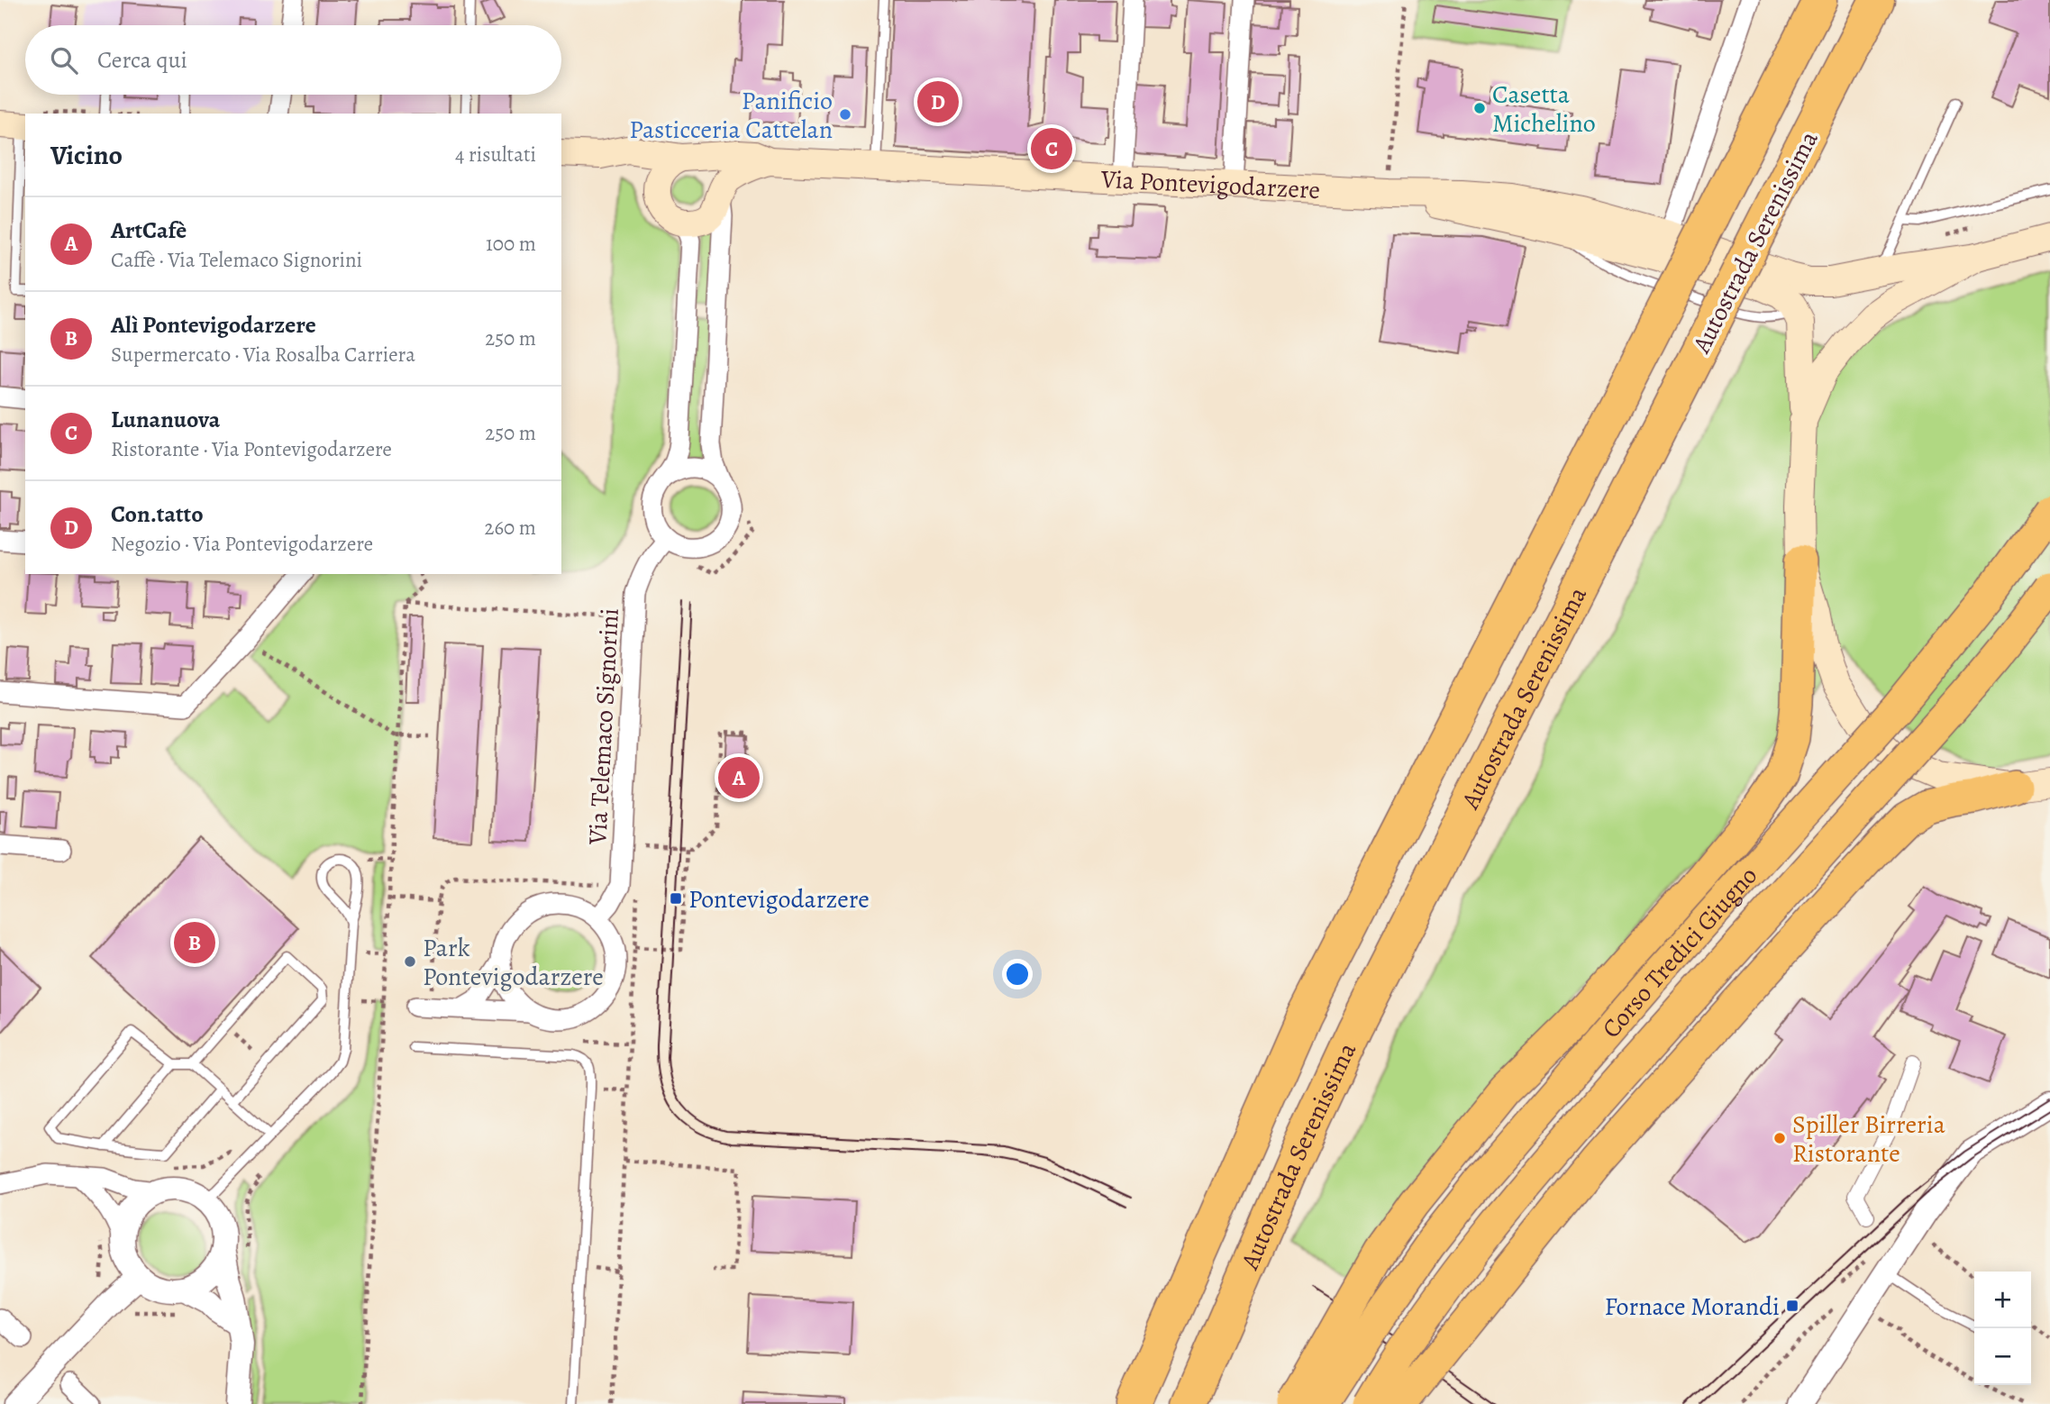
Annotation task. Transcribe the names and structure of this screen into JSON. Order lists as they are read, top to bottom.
{
  "streets": {
    "highway": ["Autostrada Serenissima", "Corso Tredici Giugno"],
    "main road": ["Via Pontevigodarzere"],
    "street": ["Via Telemaco Signorini"]
  },
  "places": {
    "other": [
      "Casetta Michelino",
      "Panificio Pasticceria Cattelan",
      "Park Pontevigodarzere",
      "Spiller Birreria Ristorante"
    ],
    "transit": ["Pontevigodarzere", "Fornace Morandi"]
  },
  "page": {
    "search": "Cerca qui",
    "pins": [
      "D",
      "C",
      "A",
      "B"
    ],
    "heading": ["Vicino", "4 risultati"],
    "list": [
      {
        "mark": "A",
        "name": "ArtCafè",
        "note": "Caffè · Via Telemaco Signorini",
        "value": "100 m"
      },
      {
        "mark": "B",
        "name": "Alì Pontevigodarzere",
        "note": "Supermercato · Via Rosalba Carriera",
        "value": "250 m"
      },
      {
        "mark": "C",
        "name": "Lunanuova",
        "note": "Ristorante · Via Pontevigodarzere",
        "value": "250 m"
      },
      {
        "mark": "D",
        "name": "Con.tatto",
        "note": "Negozio · Via Pontevigodarzere",
        "value": "260 m"
      }
    ],
    "map_buttons": ["+", "−"]
  }
}
